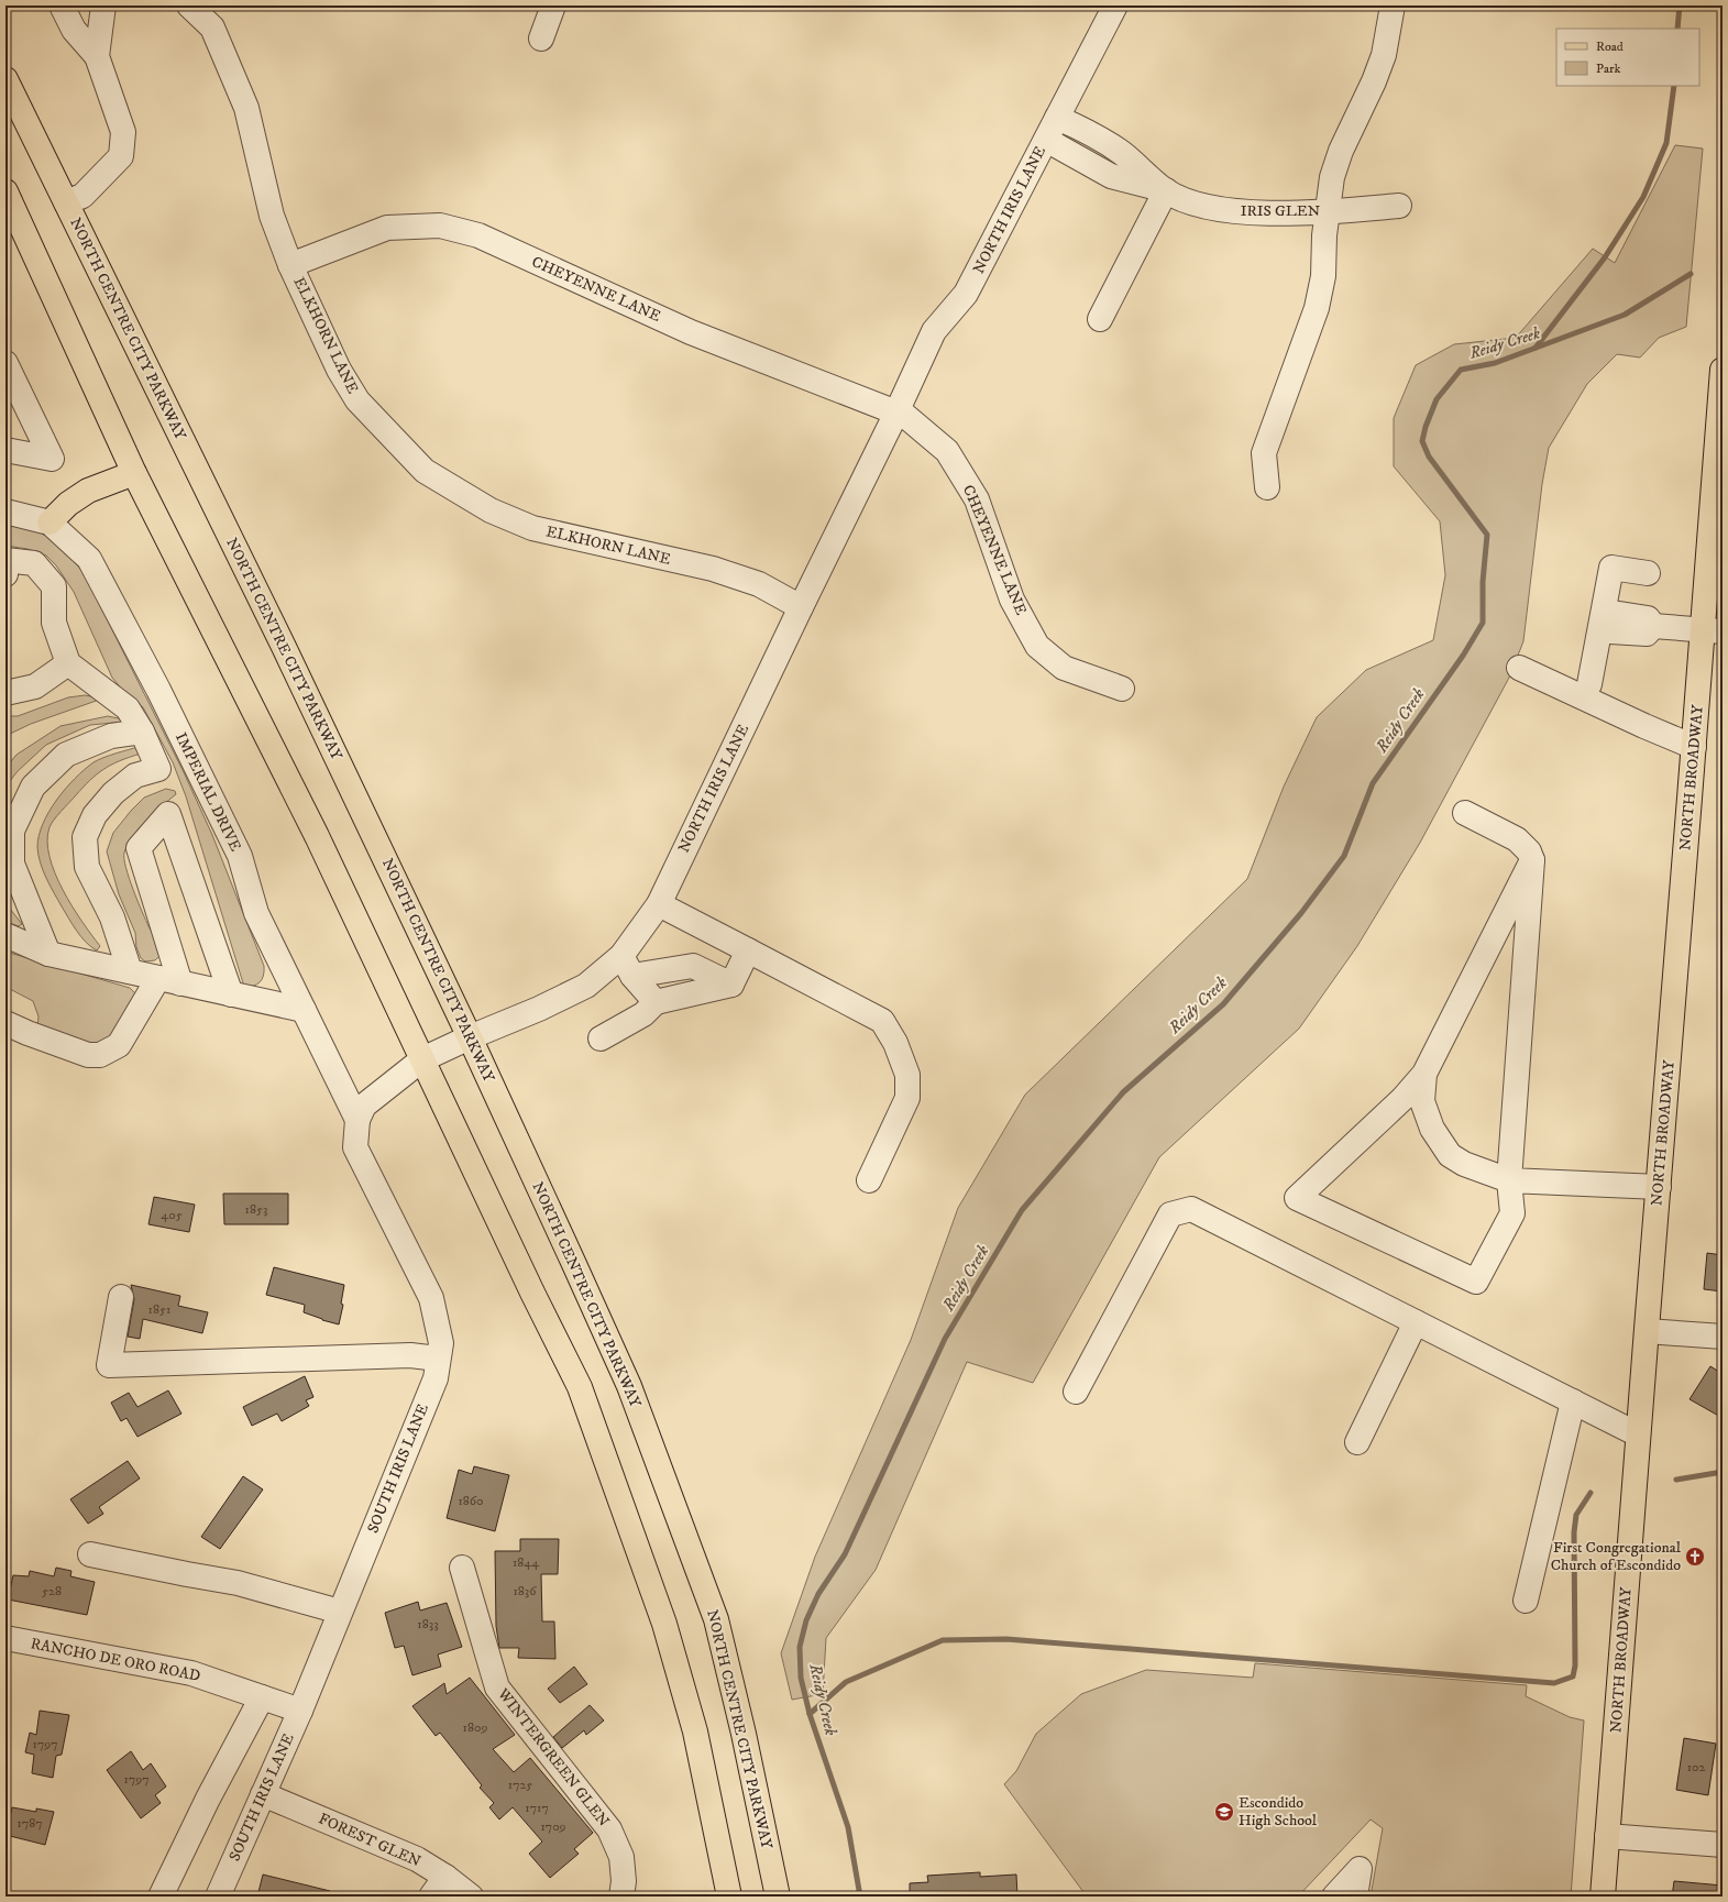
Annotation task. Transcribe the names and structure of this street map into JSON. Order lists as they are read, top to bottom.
{
  "streets": {
    "main road": ["NORTH CENTRE CITY PARKWAY", "NORTH BROADWAY"],
    "street": [
      "NORTH IRIS LANE",
      "IRIS GLEN",
      "CHEYENNE LANE",
      "ELKHORN LANE",
      "IMPERIAL DRIVE",
      "SOUTH IRIS LANE",
      "RANCHO DE ORO ROAD",
      "WINTERGREEN GLEN",
      "FOREST GLEN"
    ]
  },
  "crossings": [
    ["NORTH IRIS LANE", "IRIS GLEN"],
    ["NORTH IRIS LANE", "CHEYENNE LANE"],
    ["NORTH IRIS LANE", "NORTH CENTRE CITY PARKWAY"],
    ["NORTH IRIS LANE", "ELKHORN LANE"],
    ["NORTH IRIS LANE", "SOUTH IRIS LANE"],
    ["CHEYENNE LANE", "ELKHORN LANE"],
    ["IMPERIAL DRIVE", "SOUTH IRIS LANE"],
    ["SOUTH IRIS LANE", "RANCHO DE ORO ROAD"],
    ["SOUTH IRIS LANE", "FOREST GLEN"]
  ],
  "water": ["Reidy Creek"],
  "places": {
    "church": ["First Congregational Church of Escondido"],
    "school or university": ["Escondido High School"]
  },
  "house_numbers": [
    "1853",
    "405",
    "1851",
    "1860",
    "1844",
    "528",
    "1836",
    "1833",
    "1809",
    "1797",
    "102",
    "1797",
    "1725",
    "1717",
    "1787",
    "1709"
  ],
  "legend": ["Road", "Park"]
}
